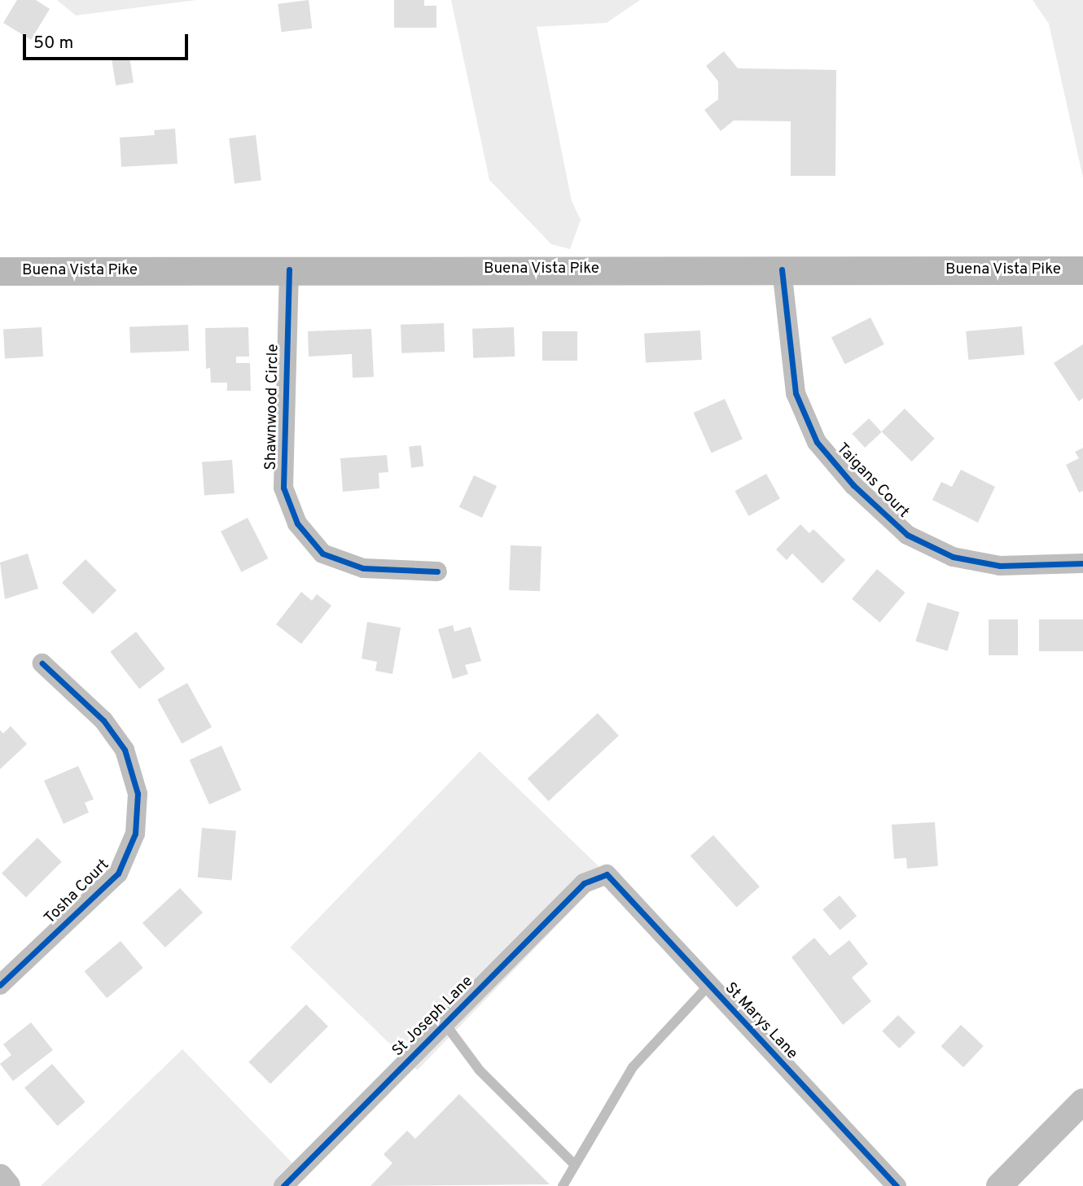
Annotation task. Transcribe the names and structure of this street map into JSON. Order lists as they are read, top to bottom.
{
  "streets": {
    "main road": ["Buena Vista Pike"],
    "street": [
      "Shawnwood Circle",
      "Taigans Court",
      "Tosha Court",
      "St Joseph Lane",
      "St Marys Lane"
    ]
  },
  "crossings": [
    ["Buena Vista Pike", "Shawnwood Circle"],
    ["Buena Vista Pike", "Taigans Court"],
    ["St Joseph Lane", "St Marys Lane"]
  ],
  "scale_bar": "50 m"
}
